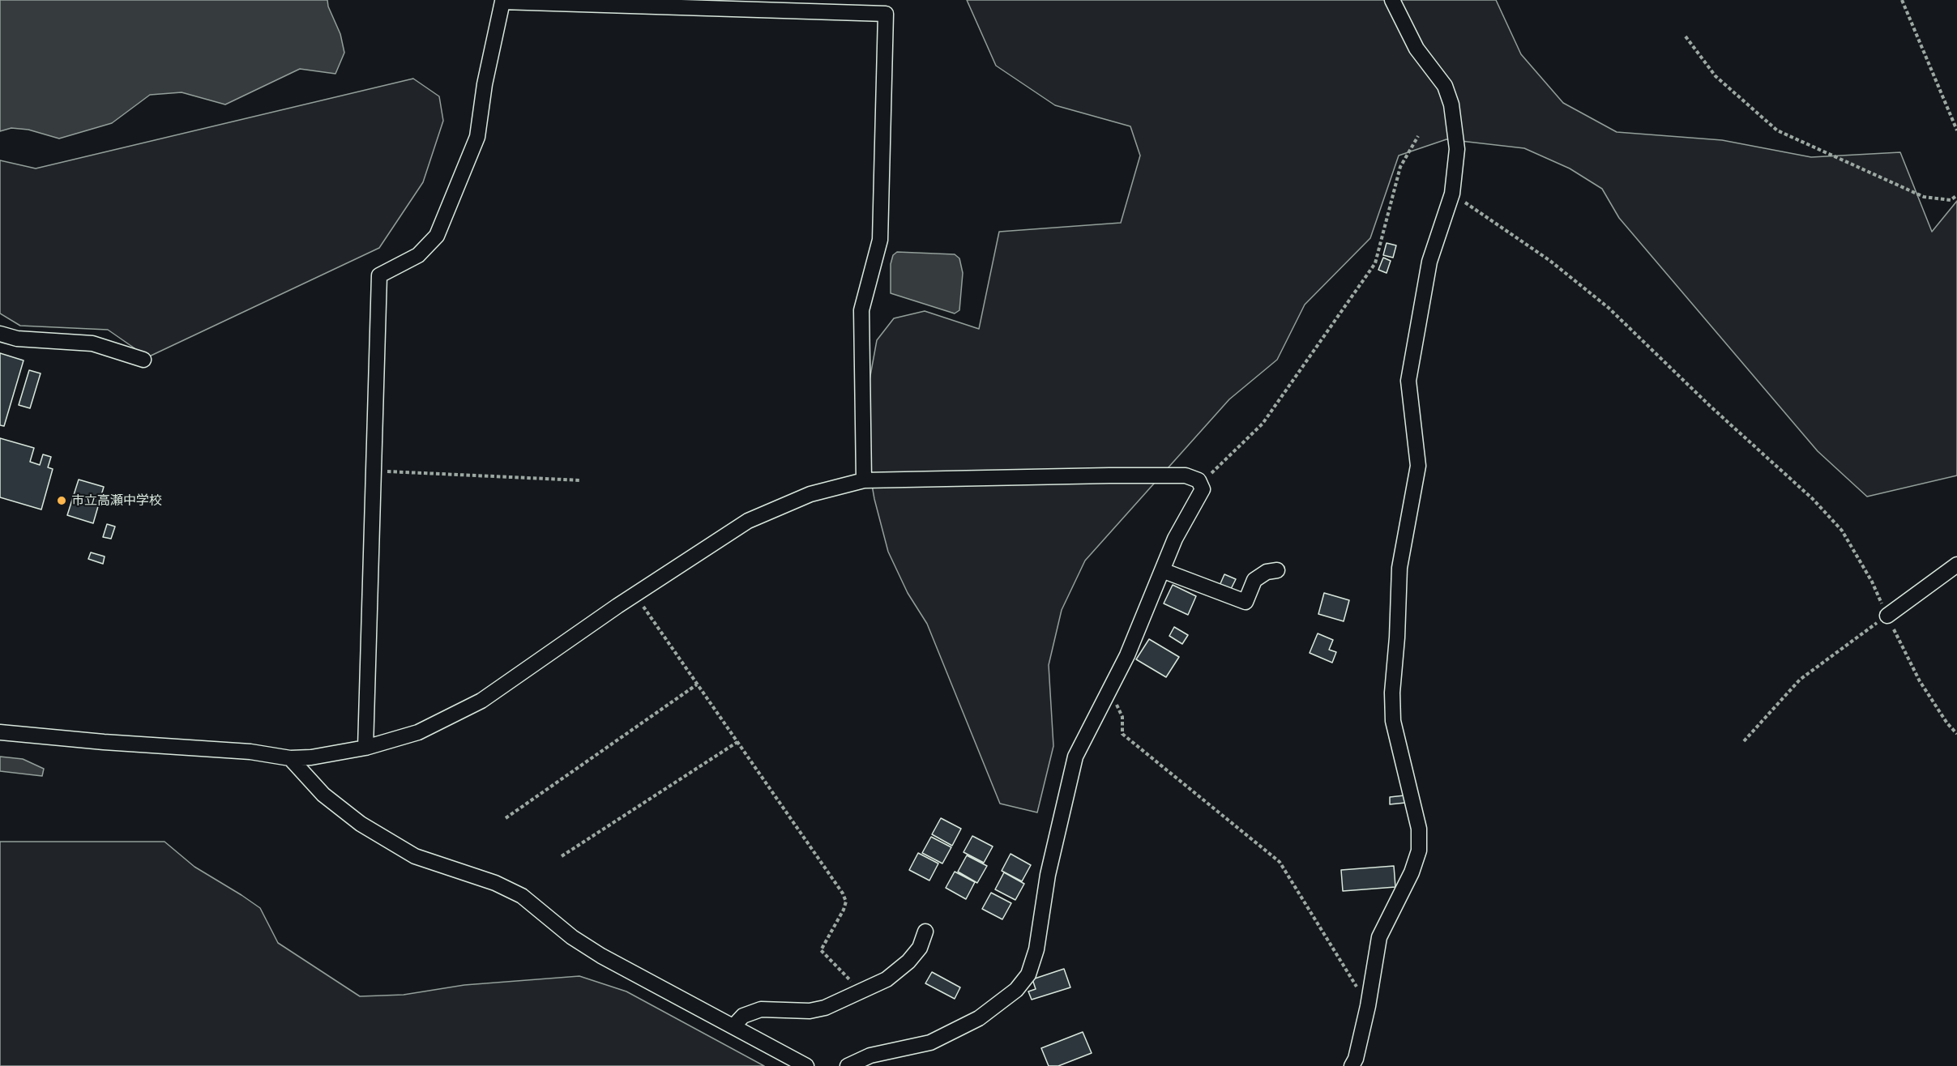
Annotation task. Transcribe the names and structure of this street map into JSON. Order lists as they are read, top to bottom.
{
  "places": ["市立高瀬中学校"]
}
